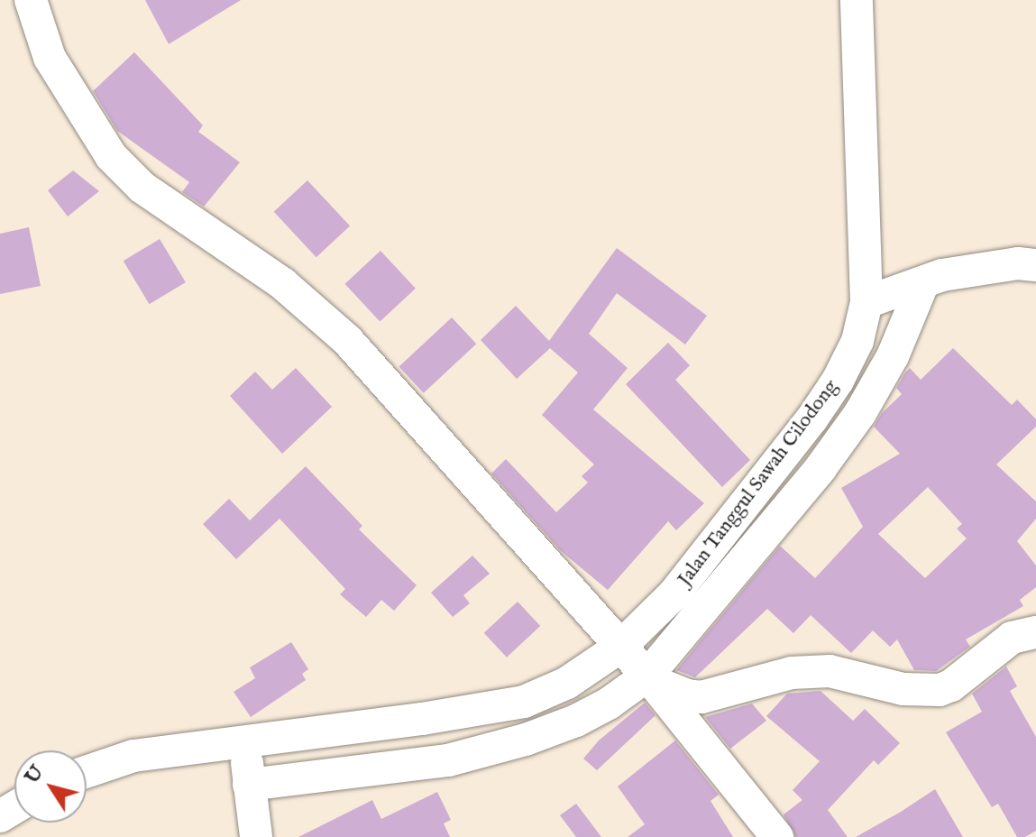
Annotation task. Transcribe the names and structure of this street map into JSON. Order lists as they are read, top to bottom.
{
  "streets": {
    "street": ["Jalan Tanggul Sawah Cilodong"]
  },
  "north": "top left"
}
